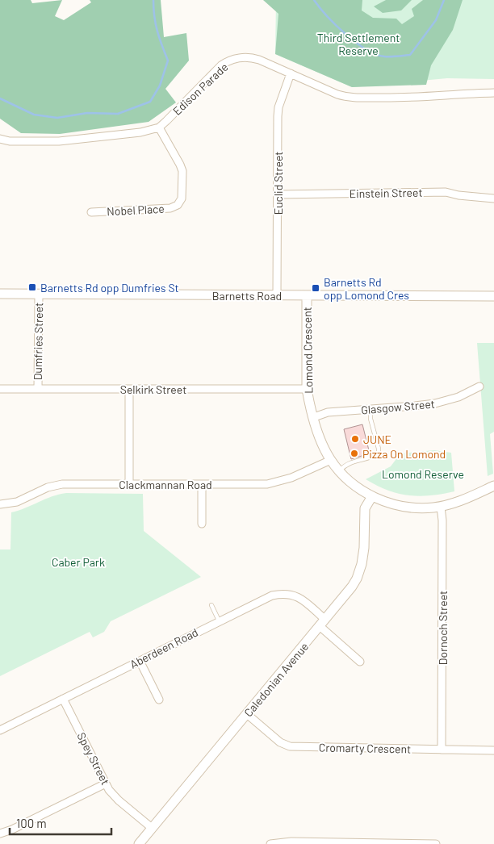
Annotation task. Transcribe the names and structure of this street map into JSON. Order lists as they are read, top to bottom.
{
  "streets": {
    "street": [
      "Edison Parade",
      "Euclid Street",
      "Einstein Street",
      "Nobel Place",
      "Barnetts Road",
      "Dumfries Street",
      "Lomond Crescent",
      "Selkirk Street",
      "Glasgow Street",
      "Clackmannan Road",
      "Dornoch Street",
      "Aberdeen Road",
      "Caledonian Avenue",
      "Cromarty Crescent",
      "Spey Street"
    ]
  },
  "crossings": [
    ["Edison Parade", "Euclid Street"],
    ["Edison Parade", "Nobel Place"],
    ["Euclid Street", "Einstein Street"],
    ["Euclid Street", "Barnetts Road"],
    ["Barnetts Road", "Dumfries Street"],
    ["Barnetts Road", "Lomond Crescent"],
    ["Dumfries Street", "Selkirk Street"],
    ["Lomond Crescent", "Selkirk Street"],
    ["Lomond Crescent", "Glasgow Street"],
    ["Lomond Crescent", "Clackmannan Road"],
    ["Lomond Crescent", "Dornoch Street"],
    ["Lomond Crescent", "Caledonian Avenue"],
    ["Dornoch Street", "Cromarty Crescent"],
    ["Aberdeen Road", "Caledonian Avenue"],
    ["Aberdeen Road", "Spey Street"],
    ["Caledonian Avenue", "Cromarty Crescent"],
    ["Caledonian Avenue", "Spey Street"]
  ],
  "parks": ["Third Settlement Reserve", "Lomond Reserve", "Caber Park"],
  "places": {
    "transit": ["Barnetts Rd opp Dumfries St", "Barnetts Rd opp Lomond Cres"],
    "other": ["JUNE", "Pizza On Lomond"]
  },
  "scale_bar": "100 m"
}
